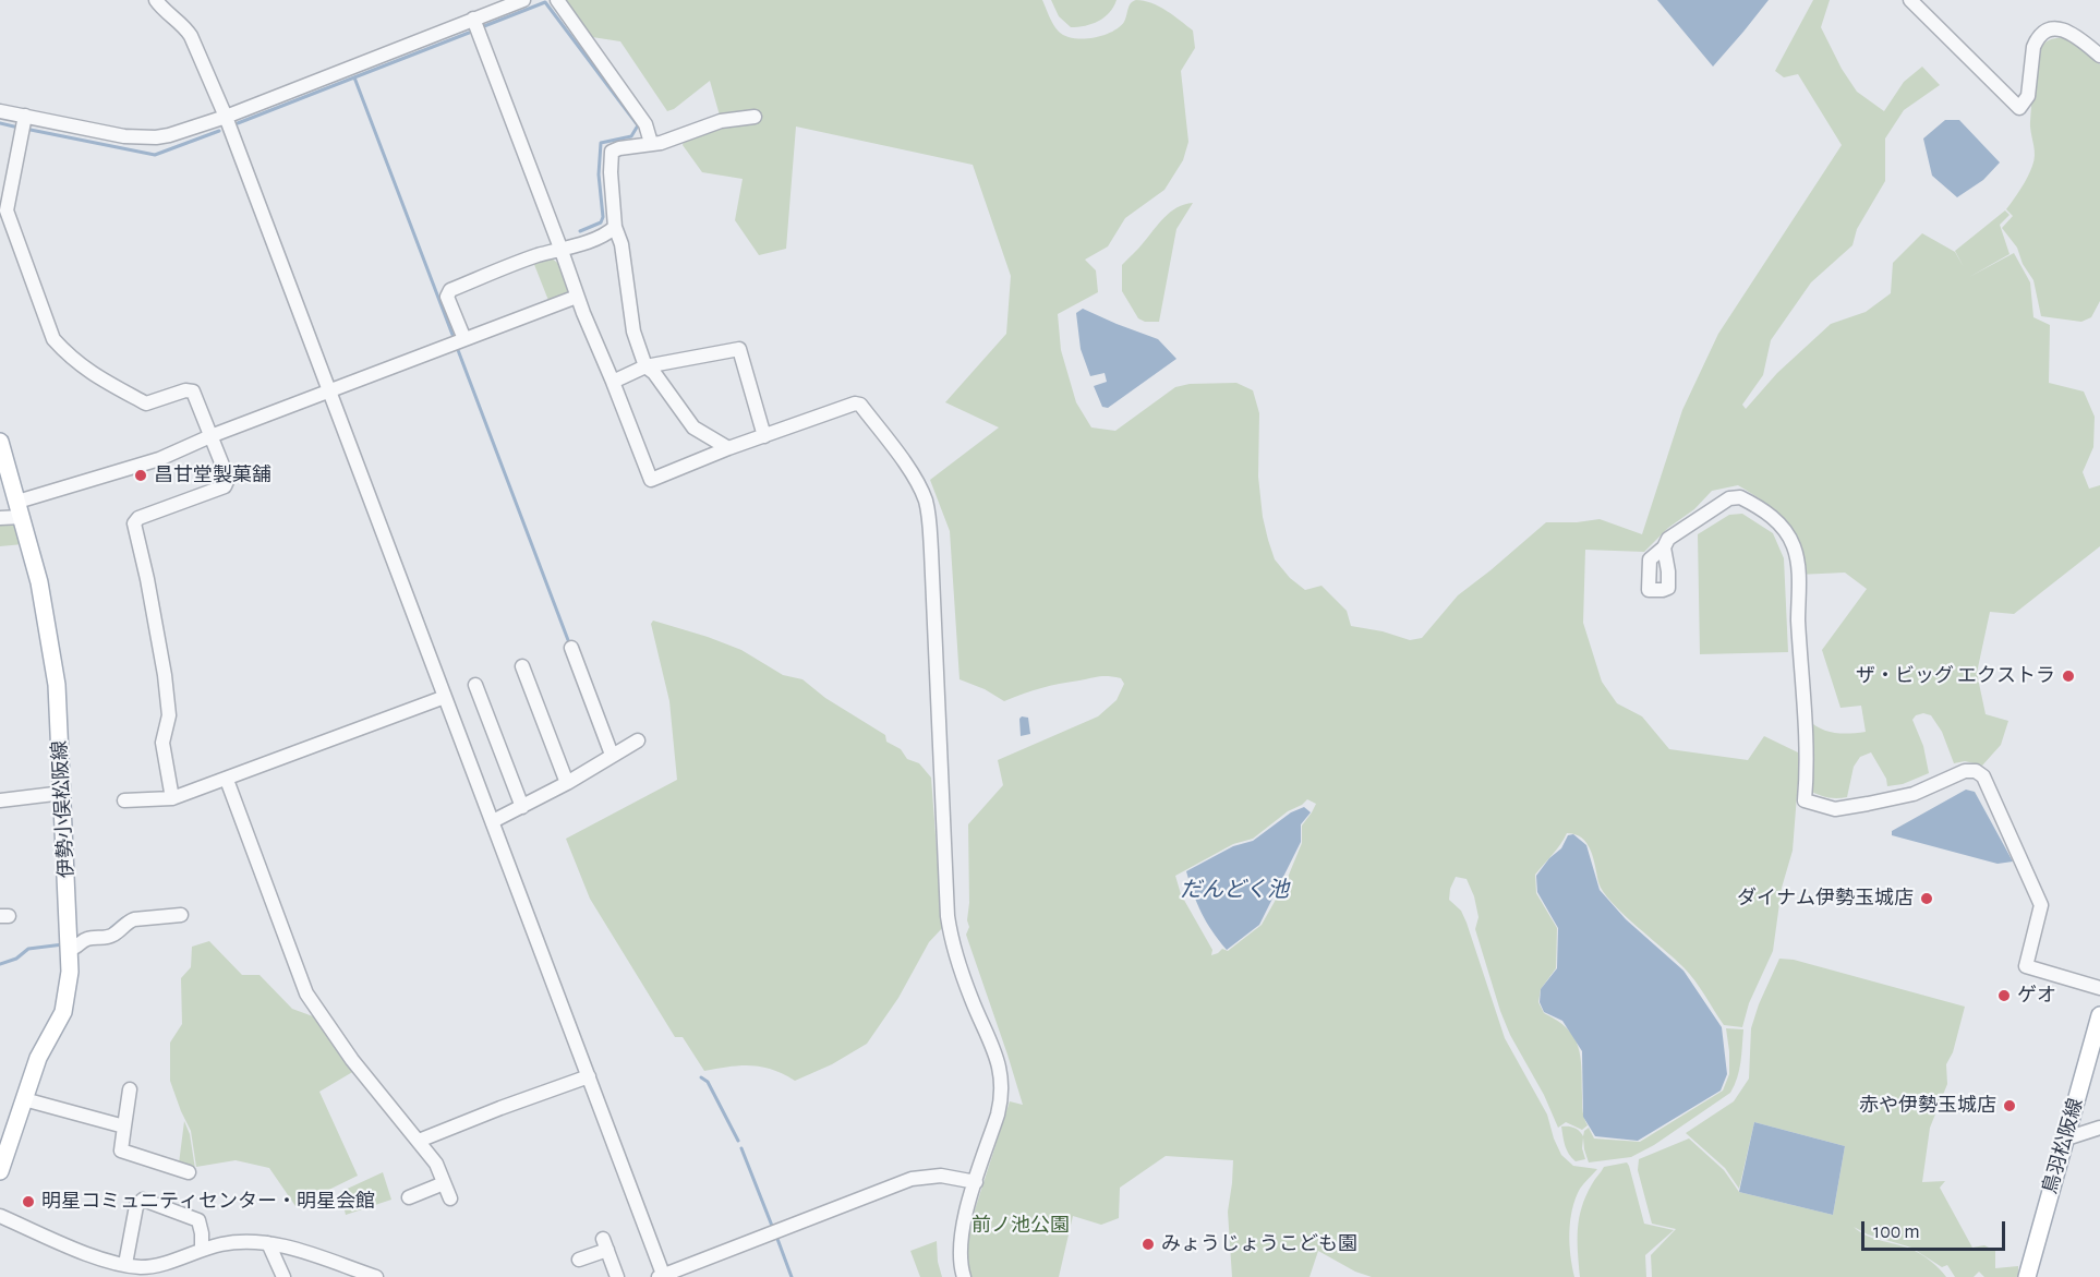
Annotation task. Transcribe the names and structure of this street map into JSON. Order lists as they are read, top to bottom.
{
  "streets": {
    "main road": ["伊勢小俣松阪線", "鳥羽松阪線"]
  },
  "water": ["だんどく池"],
  "parks": ["前ノ池公園"],
  "places": [
    "昌甘堂製菓舗",
    "ザ・ビッグ エクストラ",
    "ダイナム伊勢玉城店",
    "ゲオ",
    "赤や伊勢玉城店",
    "明星コミュニティセンター・明星会館",
    "みょうじょうこども園"
  ],
  "scale_bar": "100 m"
}
